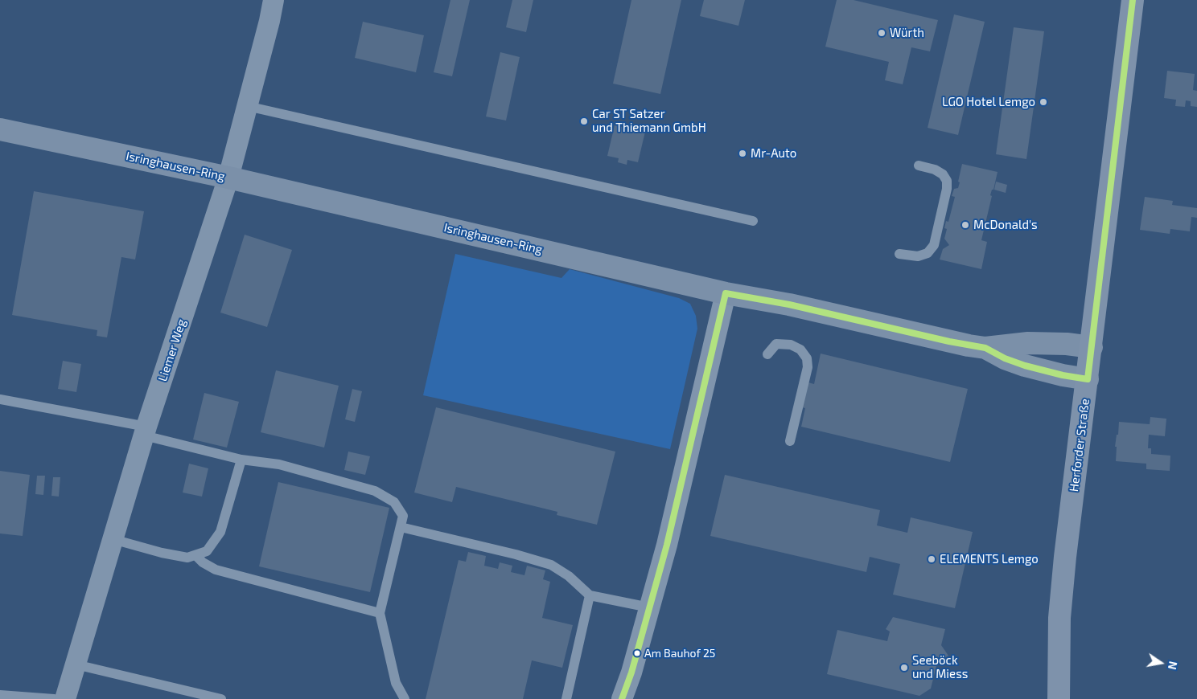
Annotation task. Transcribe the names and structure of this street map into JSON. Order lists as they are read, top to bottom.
{
  "streets": {
    "main road": ["Herforder Straße"],
    "street": ["Isringhausen-Ring", "Liemer Weg"]
  },
  "crossings": [
    ["Isringhausen-Ring", "Liemer Weg"],
    ["Isringhausen-Ring", "Herforder Straße"]
  ],
  "places": [
    "Würth",
    "LGO Hotel Lemgo",
    "Car ST Satzer und Thiemann GmbH",
    "Mr-Auto",
    "McDonald's",
    "ELEMENTS Lemgo",
    "Am Bauhof 25",
    "Seeböck und Miess"
  ],
  "north": "right"
}
